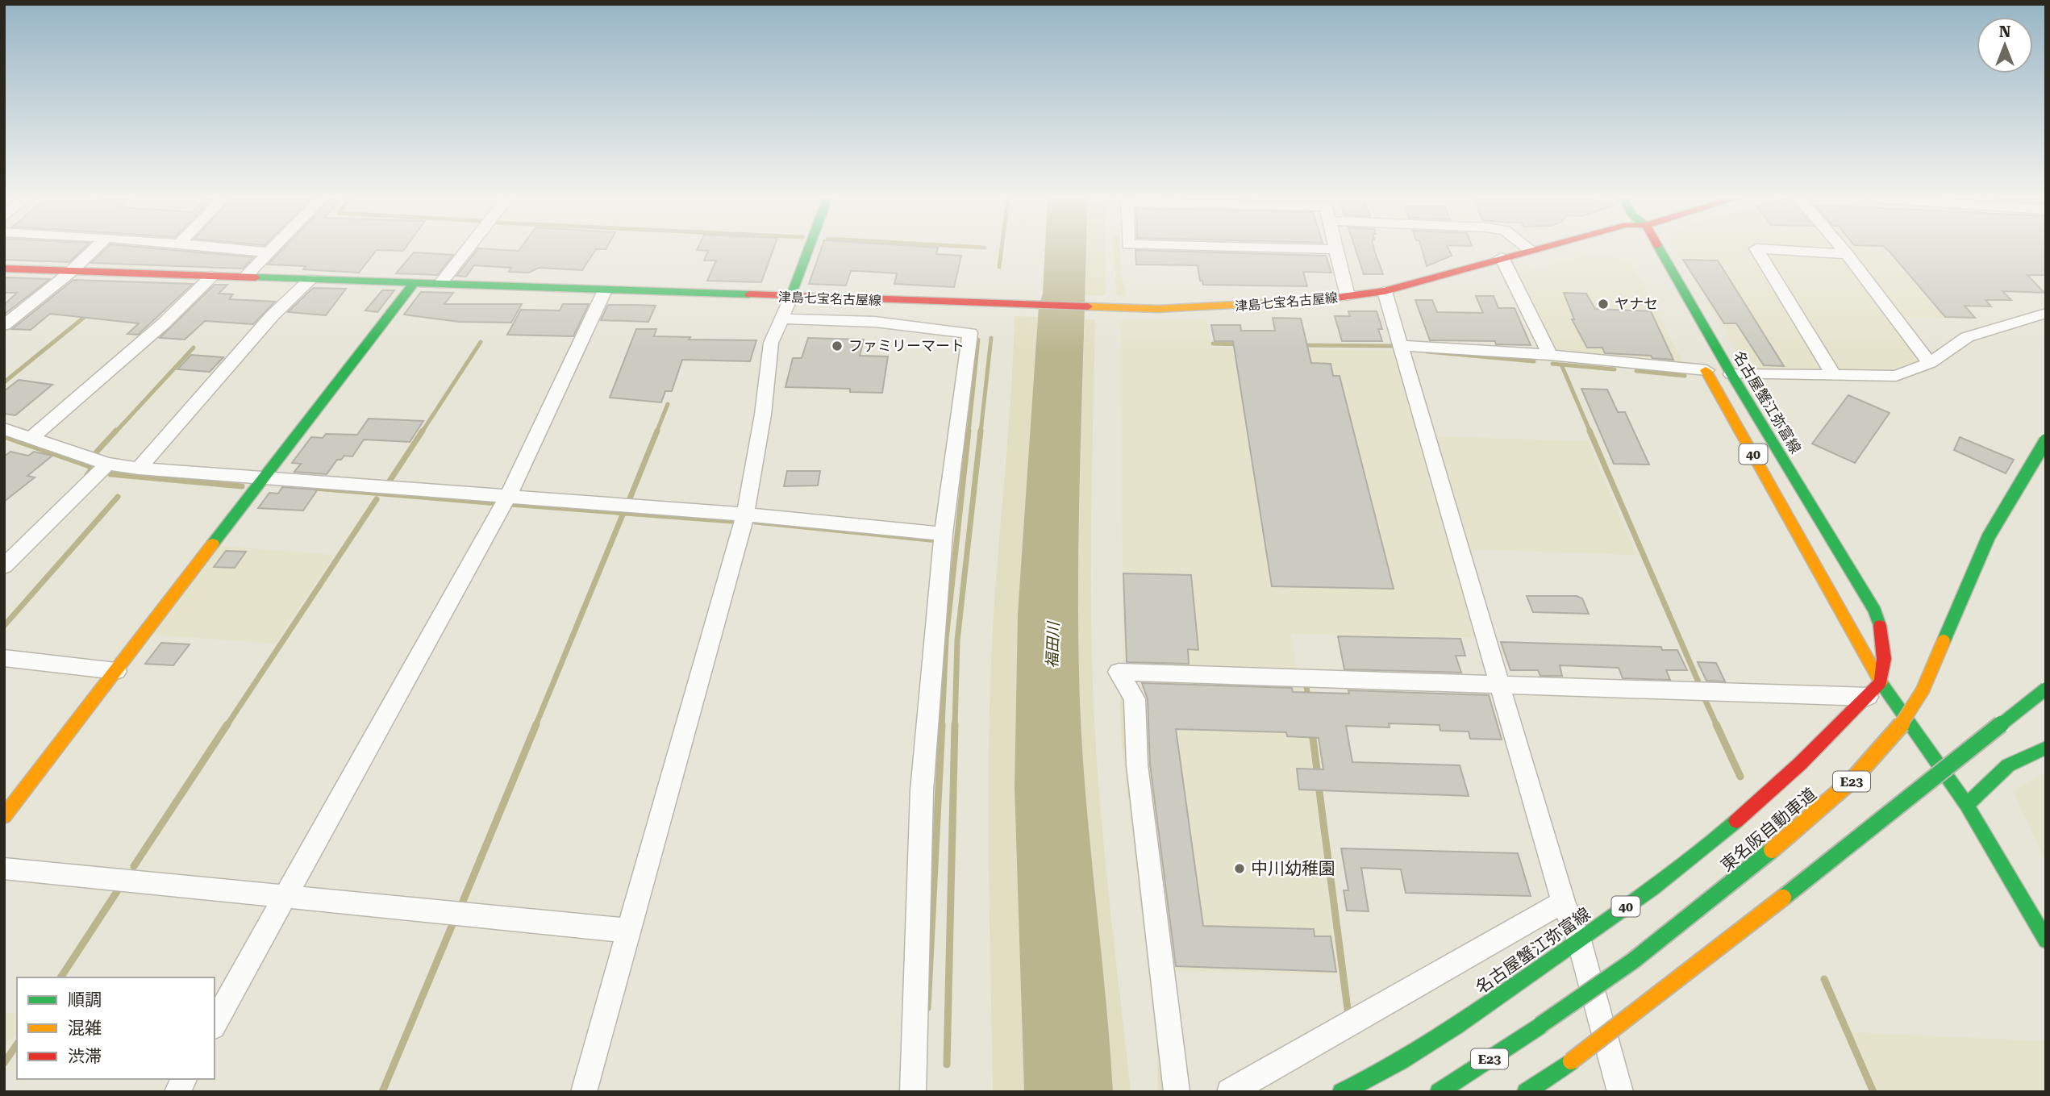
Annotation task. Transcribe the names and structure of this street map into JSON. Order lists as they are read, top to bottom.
{
  "streets": {
    "main road": [
      "津島七宝名古屋線",
      "名古屋蟹江弥富線",
      "40",
      "E23",
      "東名阪自動車道"
    ]
  },
  "crossings": [
    ["名古屋蟹江弥富線", "40"]
  ],
  "water": ["福田川"],
  "places": ["ヤナセ", "ファミリーマート", "中川幼稚園"],
  "legend": ["順調", "混雑", "渋滞"],
  "north": "top"
}
